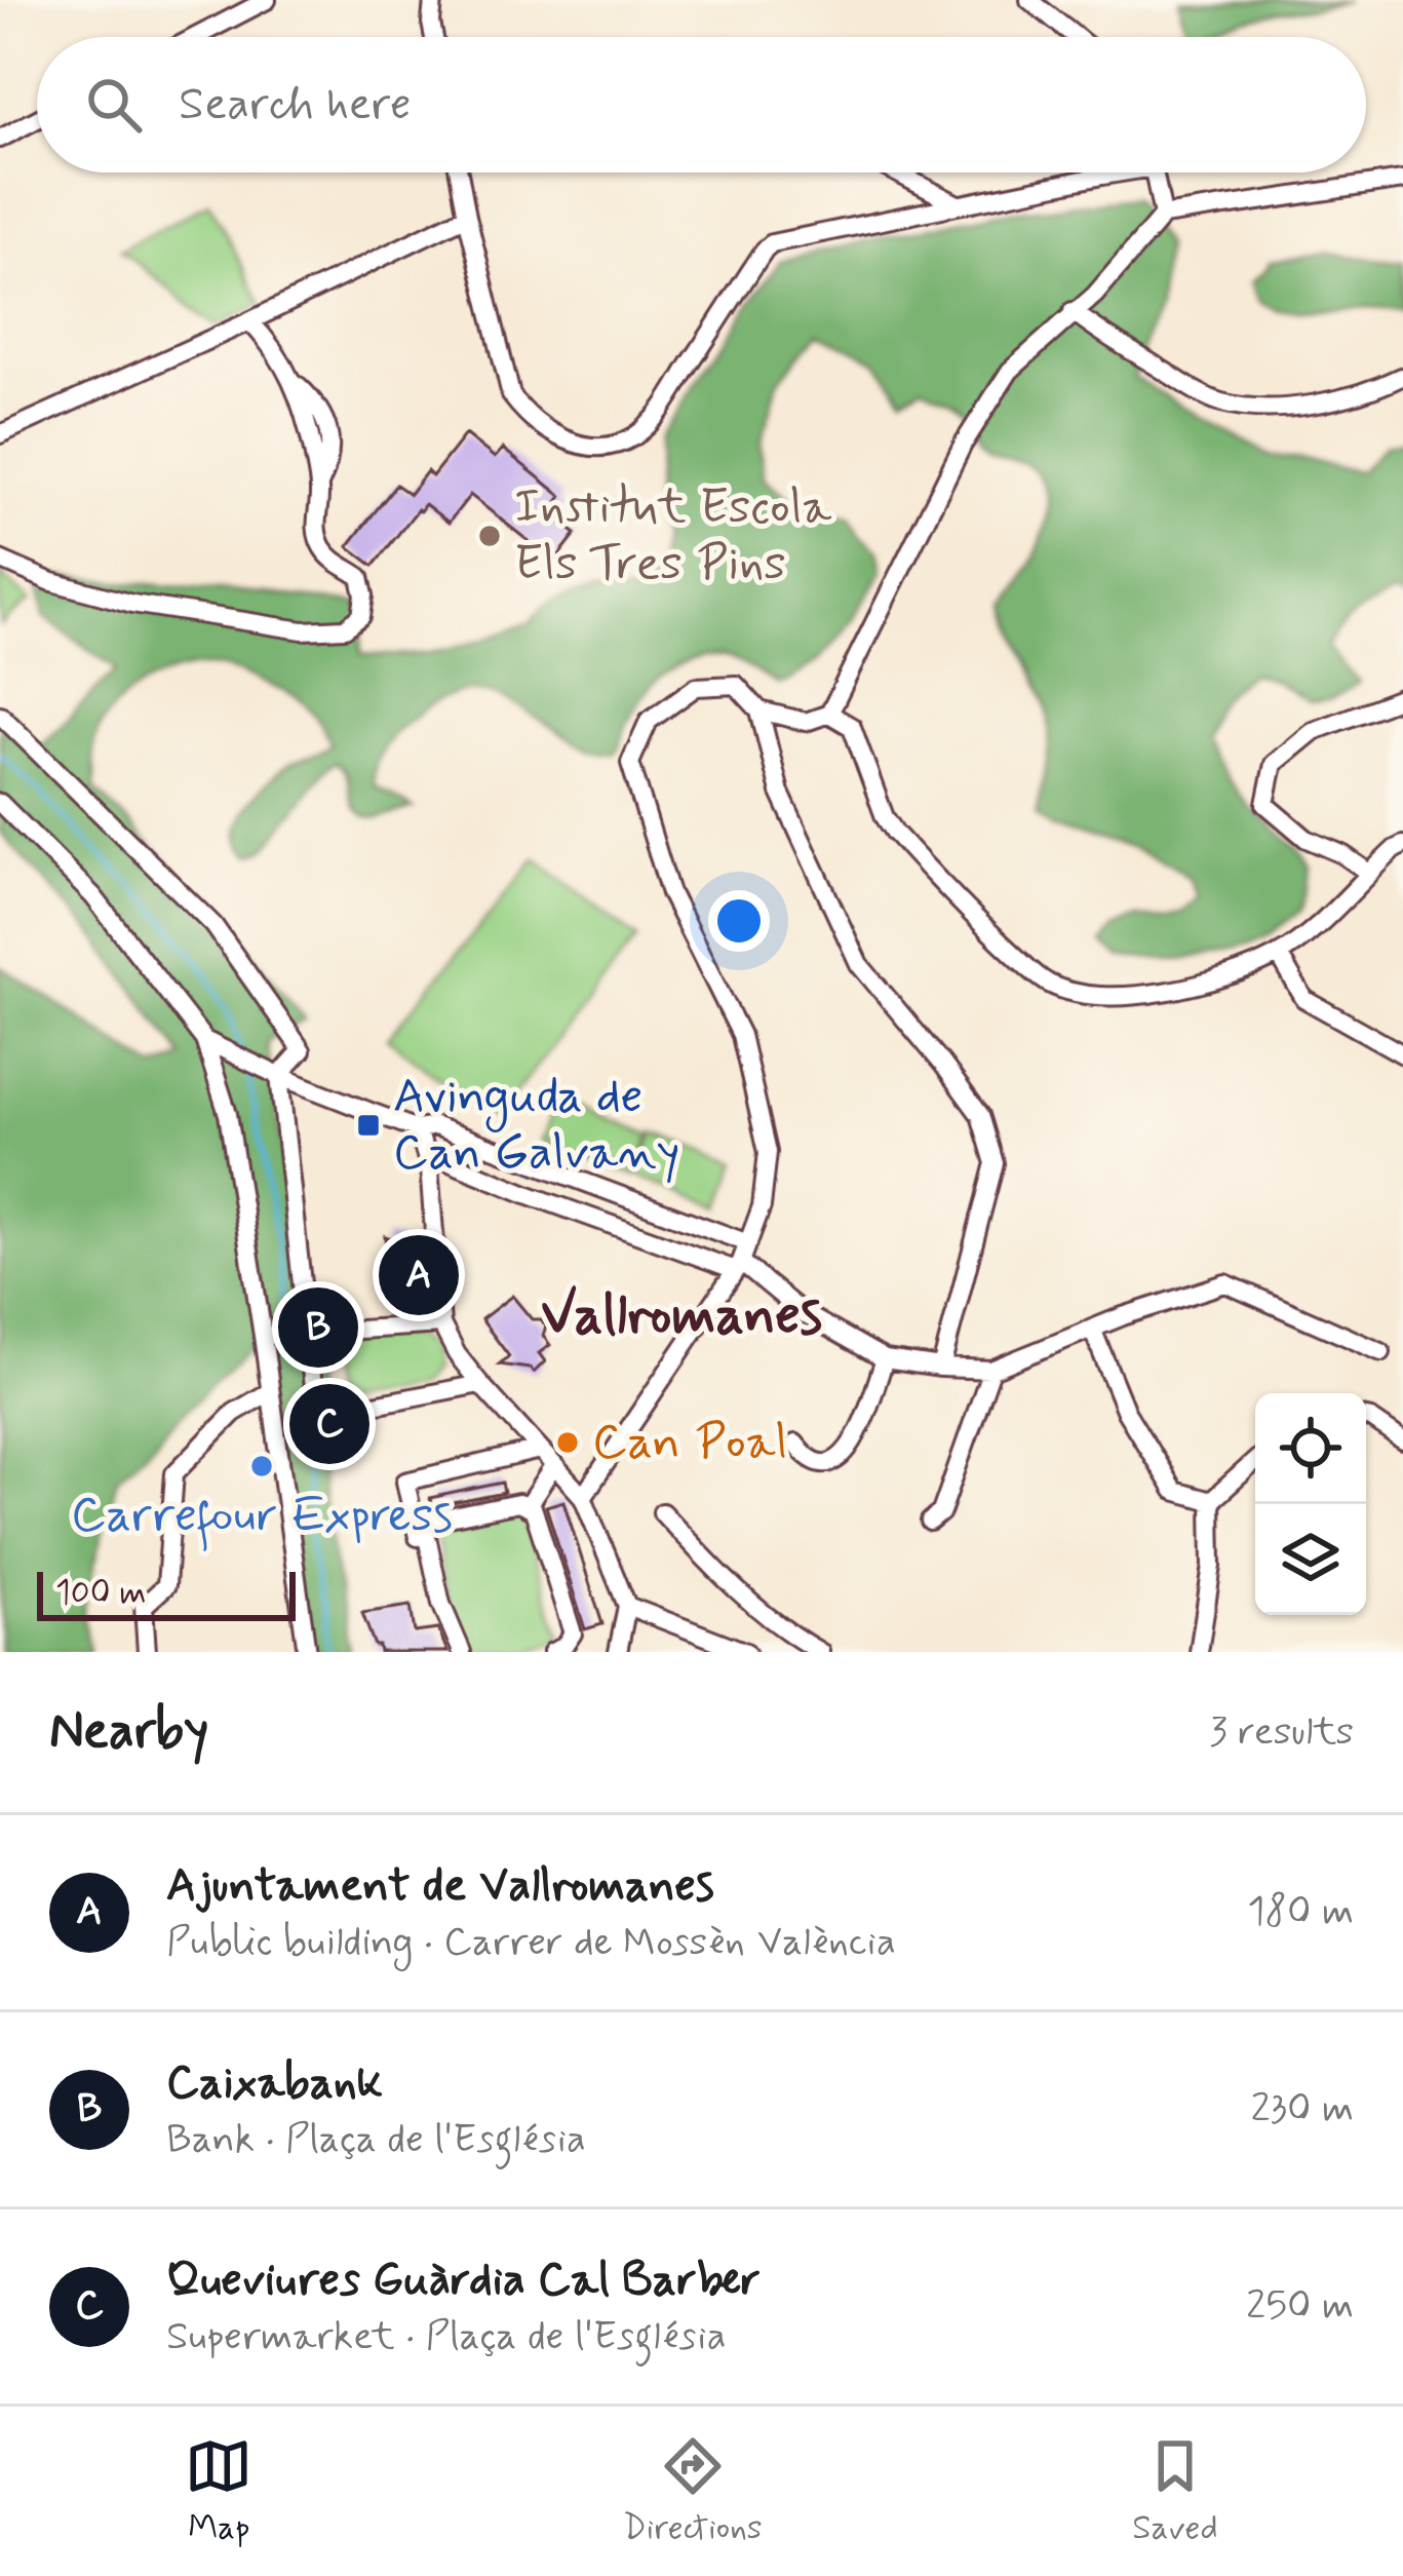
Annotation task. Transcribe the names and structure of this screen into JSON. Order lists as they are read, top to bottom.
{
  "districts": ["Vallromanes"],
  "places": {
    "other": ["Institut Escola Els Tres Pins", "Can Poal", "Carrefour Express"],
    "transit": ["Avinguda de Can Galvany"]
  },
  "scale_bar": "100 m",
  "page": {
    "search": "Search here",
    "pins": ["A", "B", "C"],
    "scale": "100 m",
    "heading": ["Nearby", "3 results"],
    "list": [
      {
        "mark": "A",
        "name": "Ajuntament de Vallromanes",
        "note": "Public building · Carrer de Mossèn València",
        "value": "180 m"
      },
      {
        "mark": "B",
        "name": "Caixabank",
        "note": "Bank · Plaça de l'Església",
        "value": "230 m"
      },
      {
        "mark": "C",
        "name": "Queviures Guàrdia Cal Barber",
        "note": "Supermarket · Plaça de l'Església",
        "value": "250 m"
      }
    ],
    "nav": ["Map", "Directions", "Saved"]
  }
}
